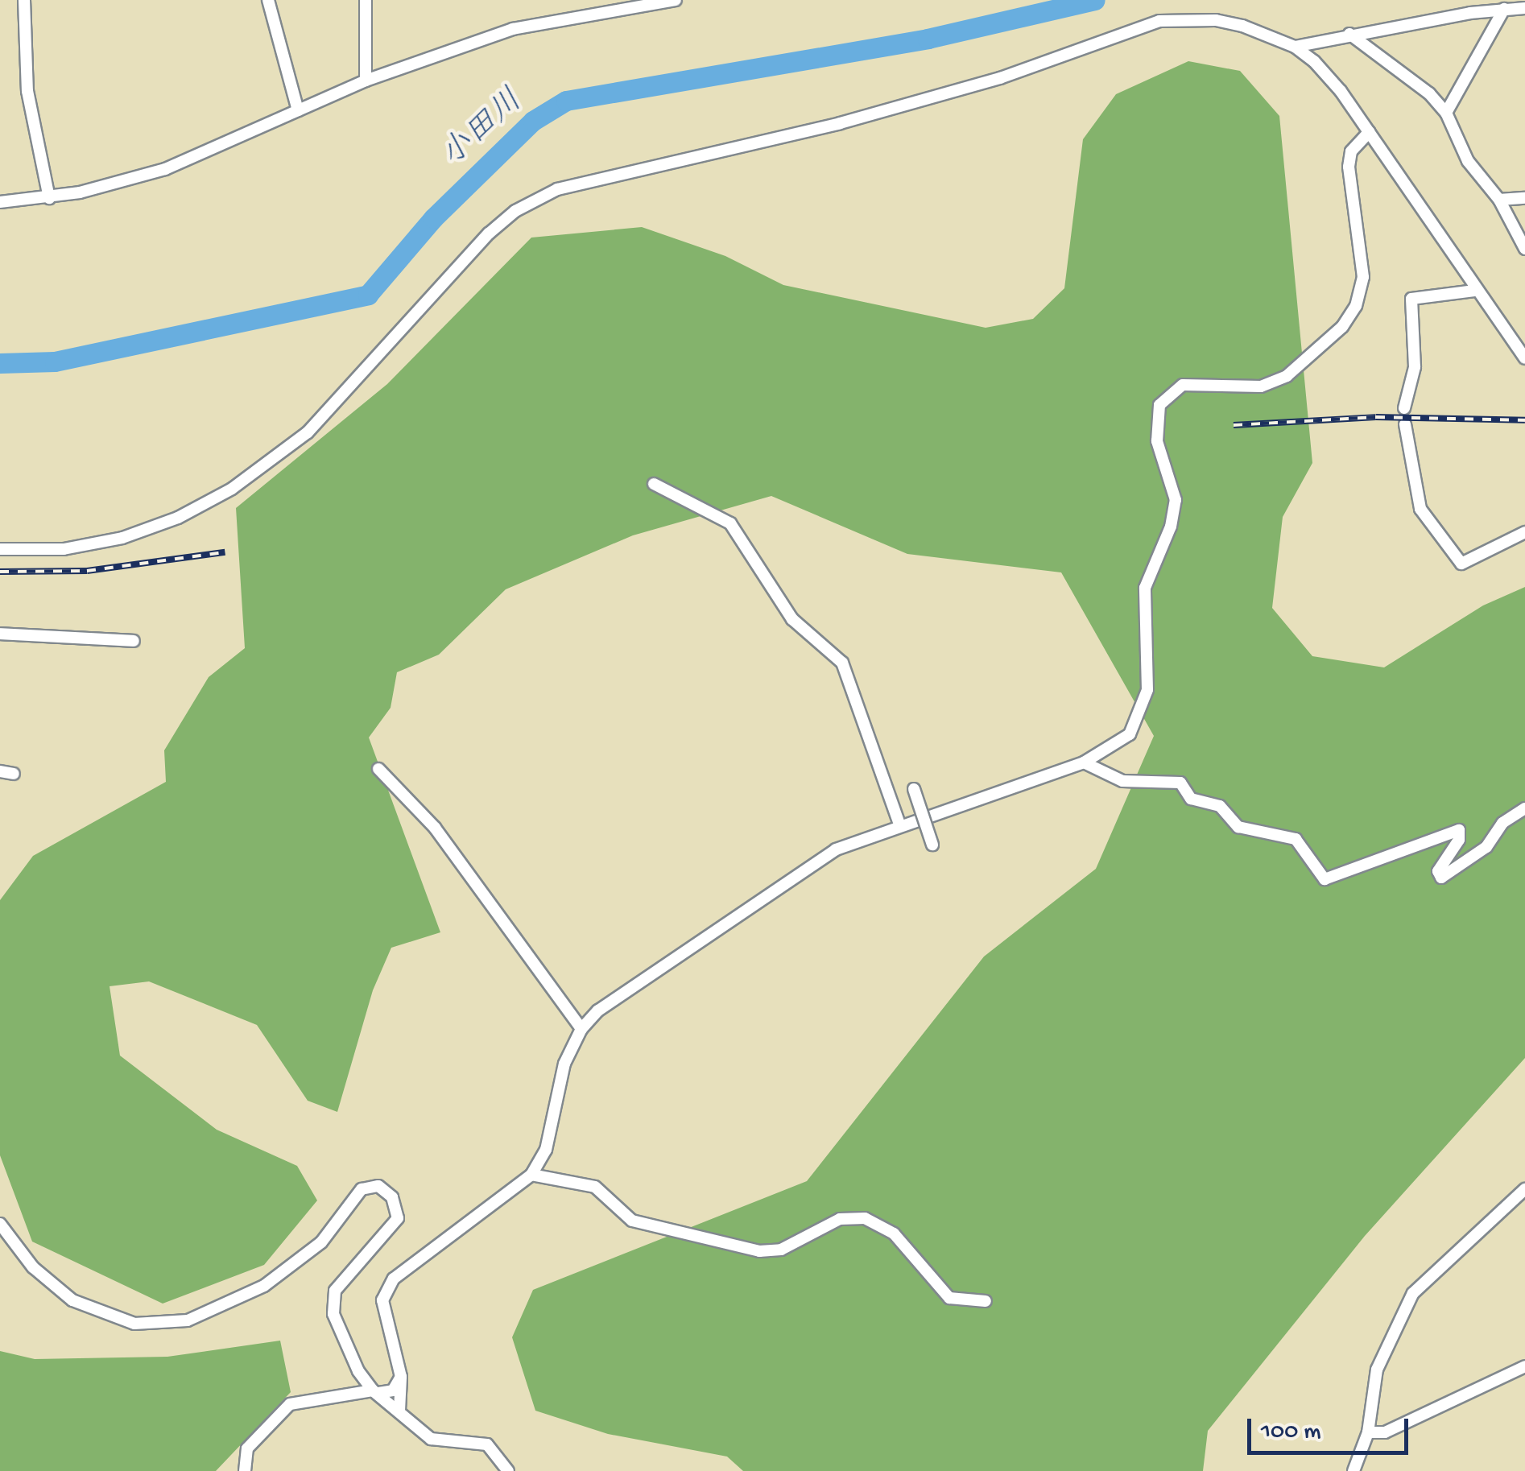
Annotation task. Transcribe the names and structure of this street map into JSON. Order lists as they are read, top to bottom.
{
  "water": ["小田川"],
  "scale_bar": "100 m"
}
